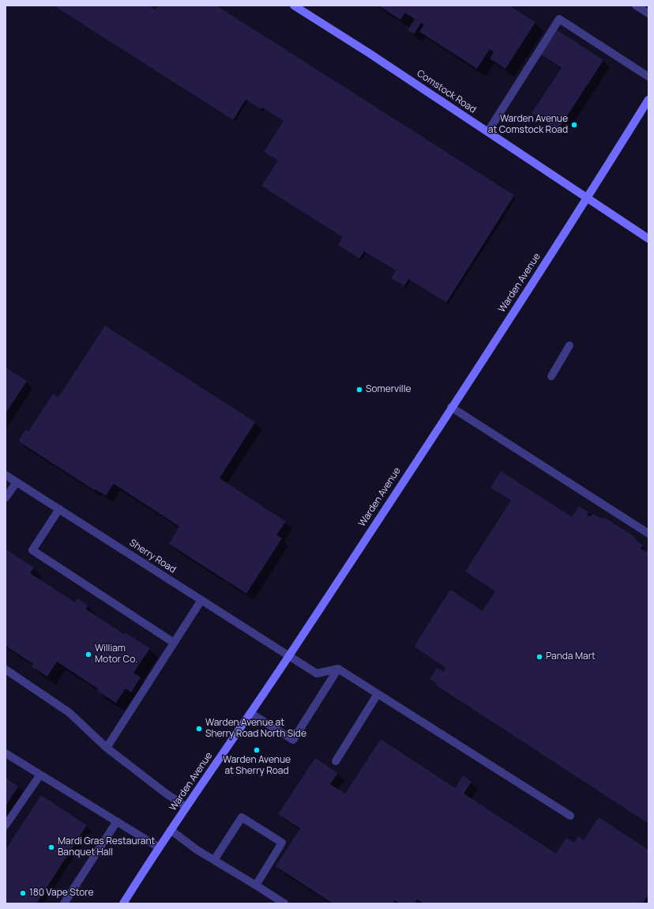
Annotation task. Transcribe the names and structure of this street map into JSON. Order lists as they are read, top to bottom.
{
  "streets": {
    "main road": ["Comstock Road", "Warden Avenue"],
    "street": ["Sherry Road"]
  },
  "crossings": [
    ["Comstock Road", "Warden Avenue"],
    ["Warden Avenue", "Sherry Road"]
  ],
  "places": [
    "Warden Avenue at Comstock Road",
    "Somerville",
    "William Motor Co.",
    "Panda Mart",
    "Warden Avenue at Sherry Road North Side",
    "Warden Avenue at Sherry Road",
    "Mardi Gras Restaurant Banquet Hall",
    "180 Vape Store"
  ]
}
